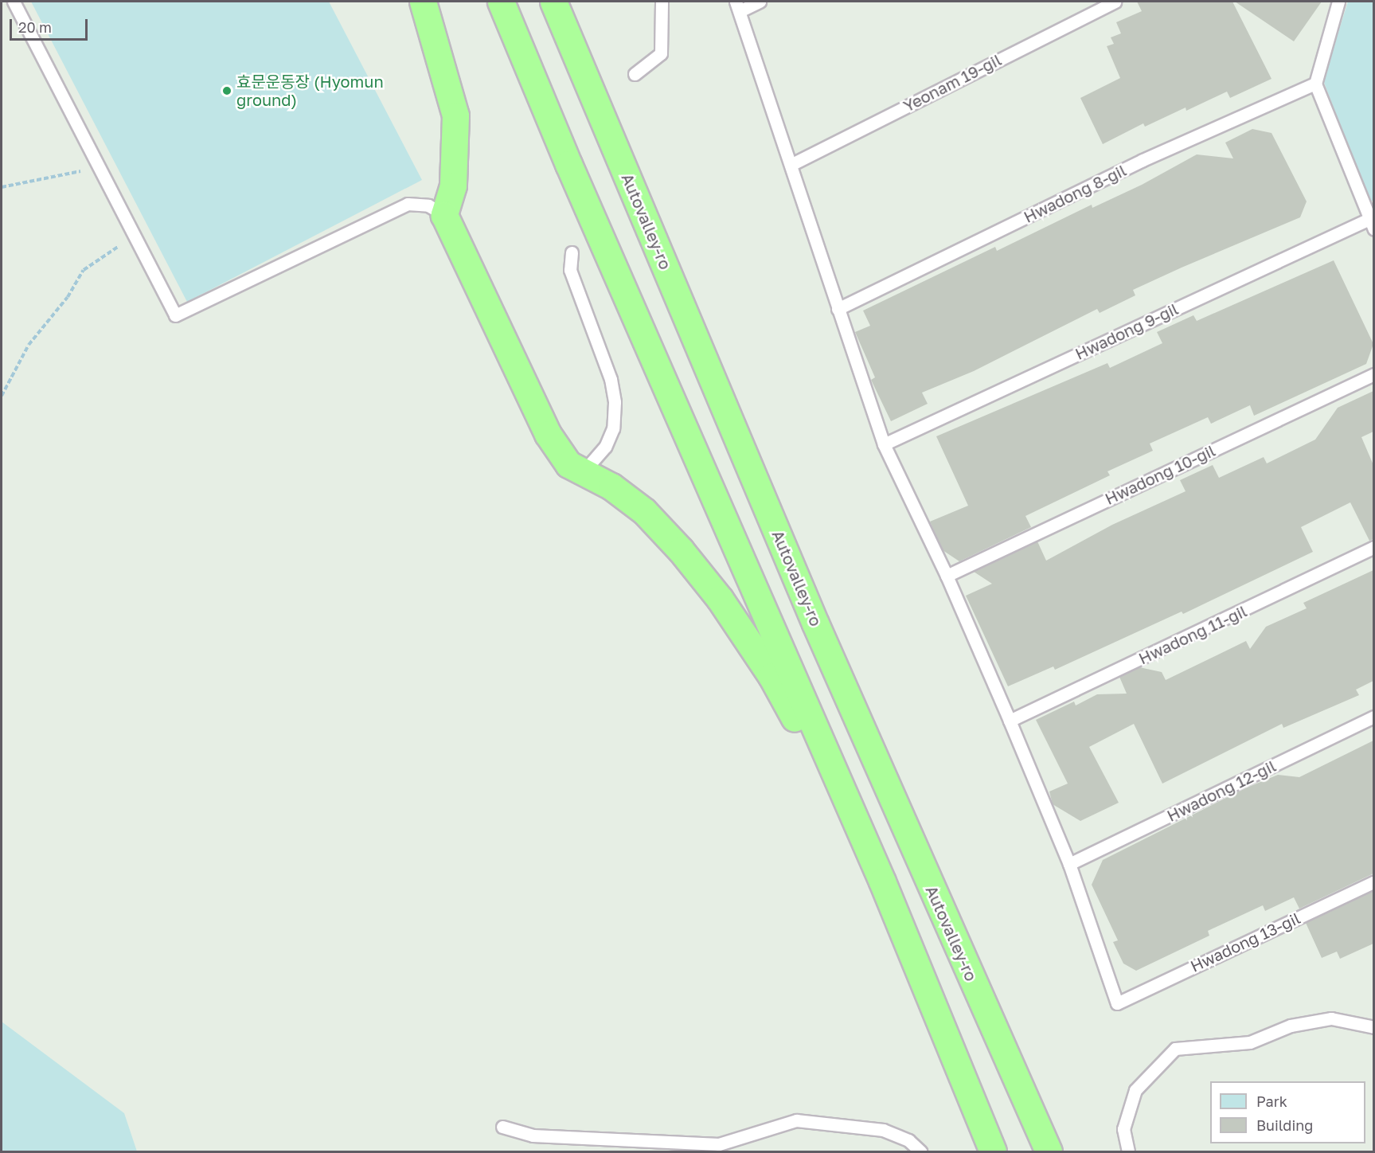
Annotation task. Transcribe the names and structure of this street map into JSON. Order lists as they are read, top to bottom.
{
  "streets": {
    "highway": ["Autovalley-ro"],
    "lane": [
      "Yeonam 19-gil",
      "Hwadong 8-gil",
      "Hwadong 9-gil",
      "Hwadong 10-gil",
      "Hwadong 11-gil",
      "Hwadong 12-gil",
      "Hwadong 13-gil"
    ]
  },
  "crossings": [
    ["Hwadong 12-gil", "Hwadong 13-gil"]
  ],
  "places": ["효문운동장 (Hyomun ground)"],
  "legend": ["Park", "Building"],
  "scale_bar": "20 m"
}
